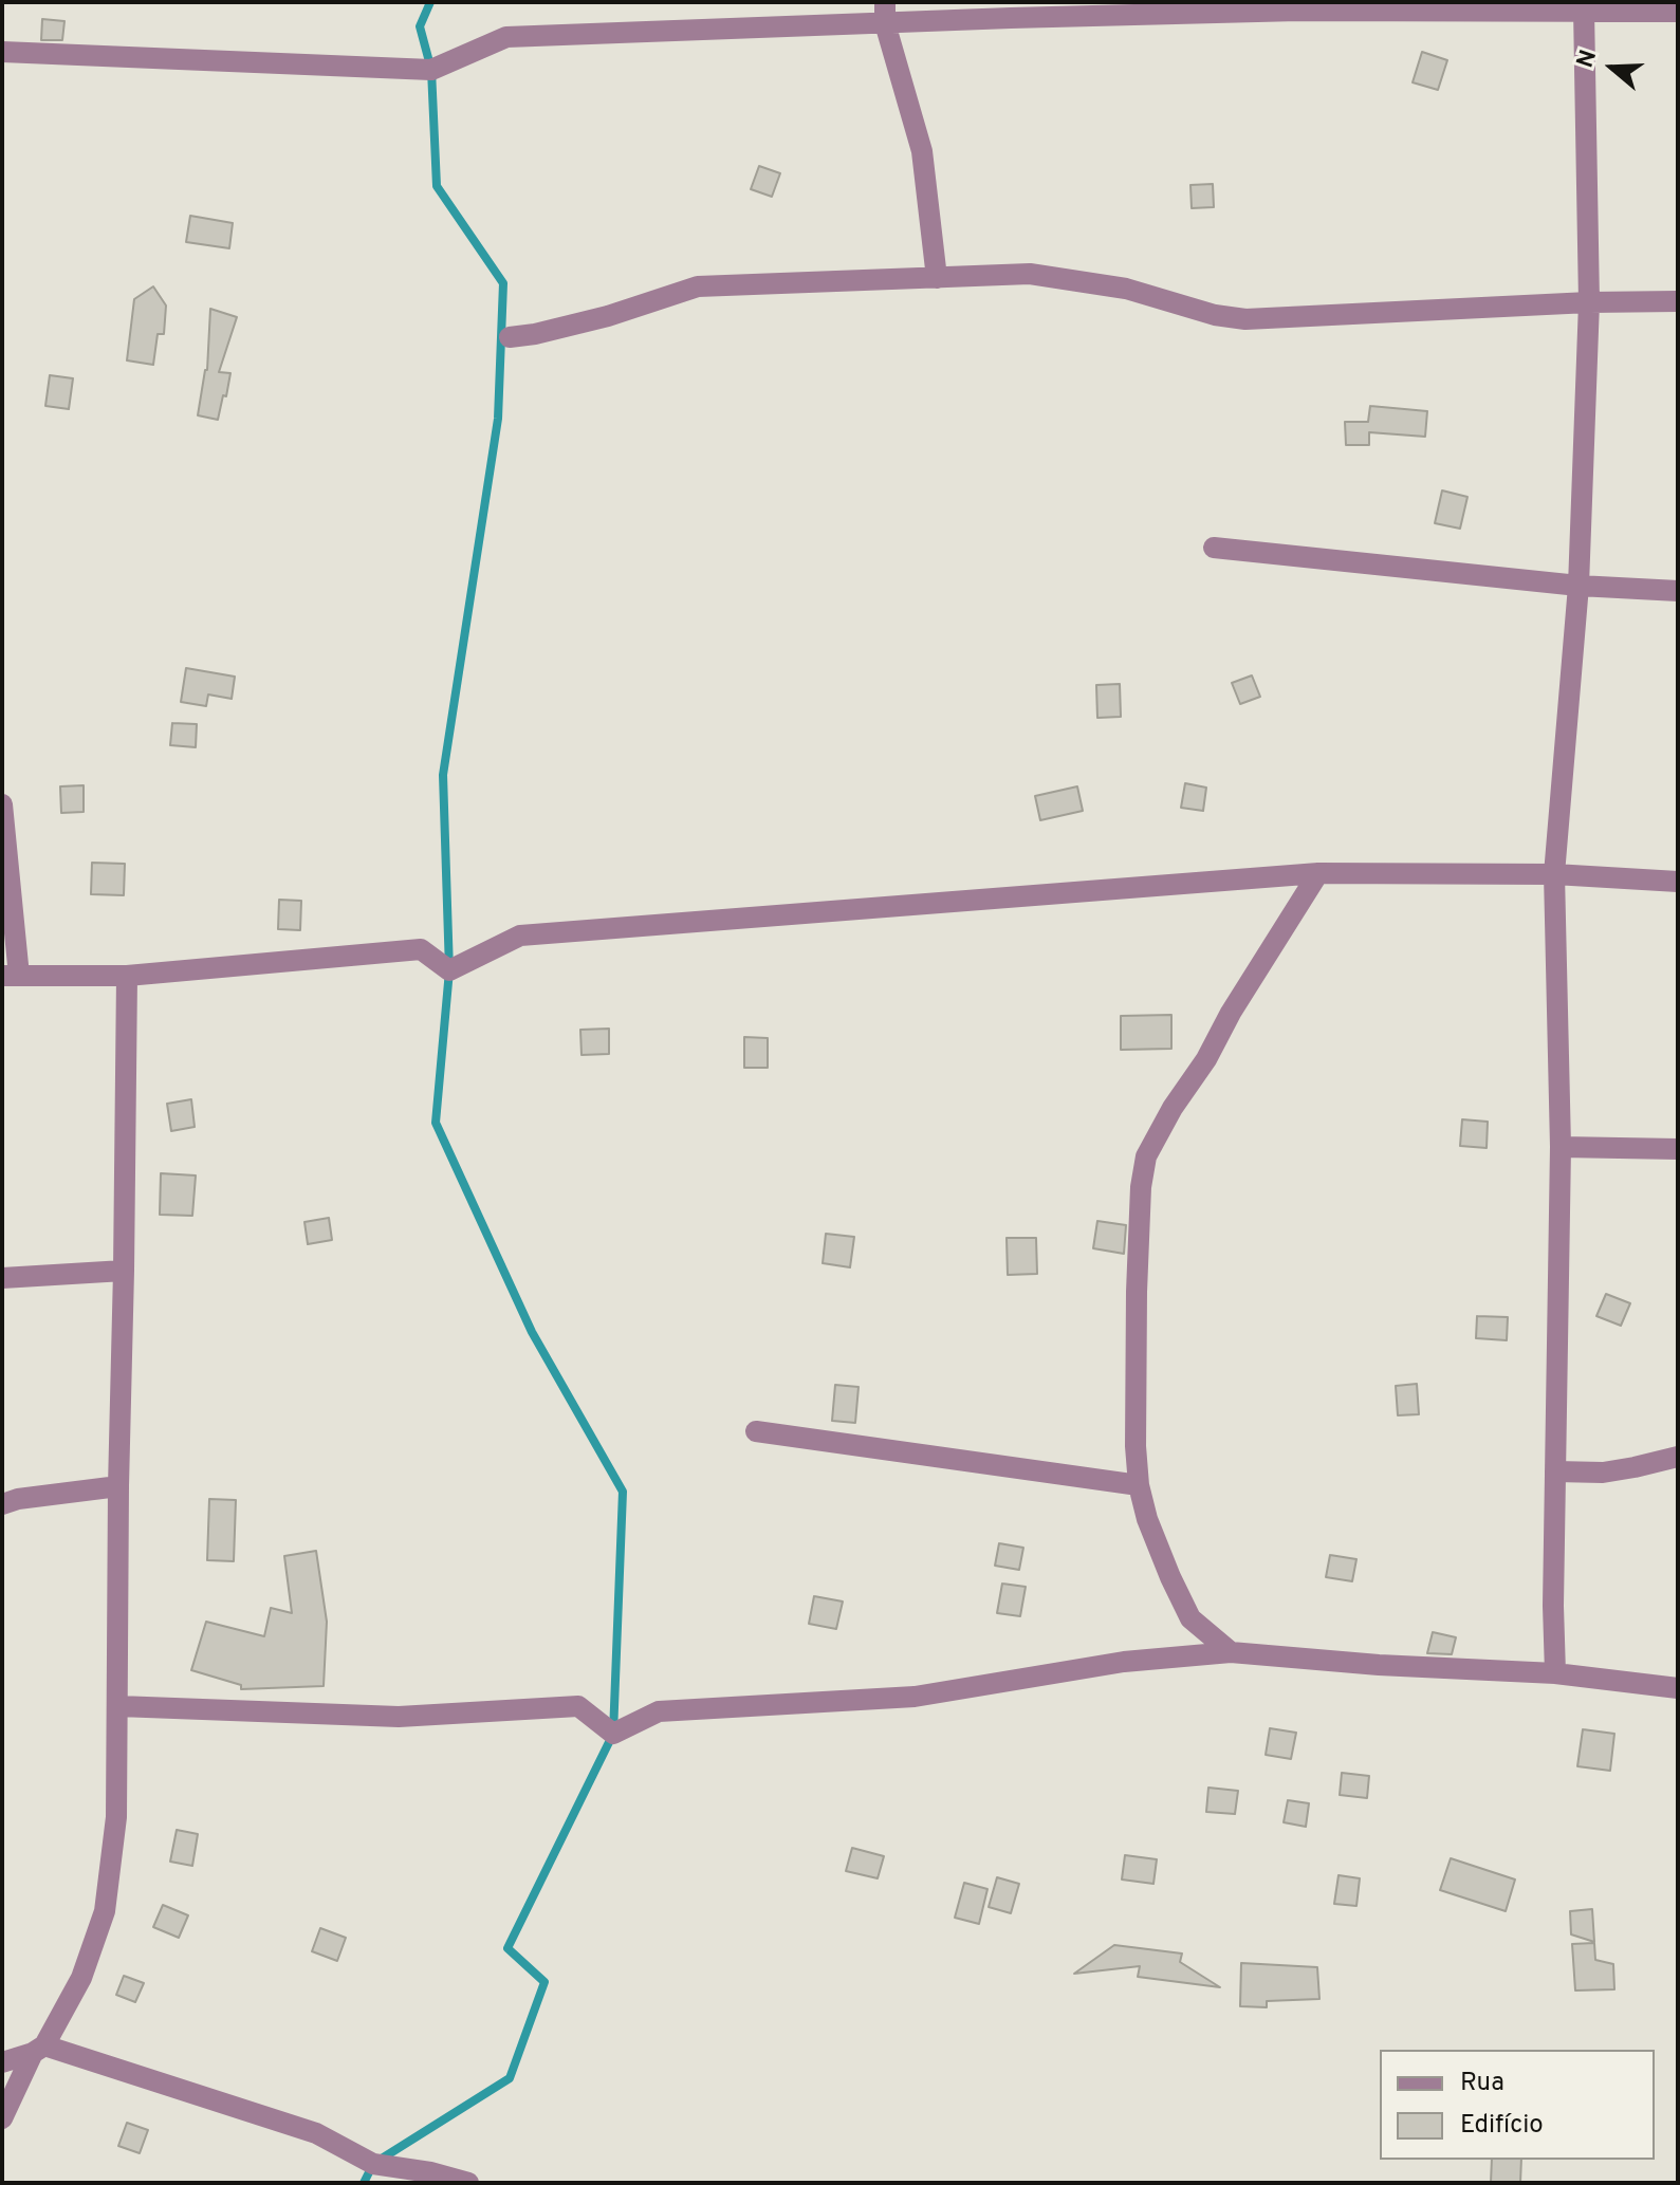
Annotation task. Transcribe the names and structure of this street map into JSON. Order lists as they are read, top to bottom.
{
  "legend": ["Rua", "Edifício"],
  "north": "left"
}
